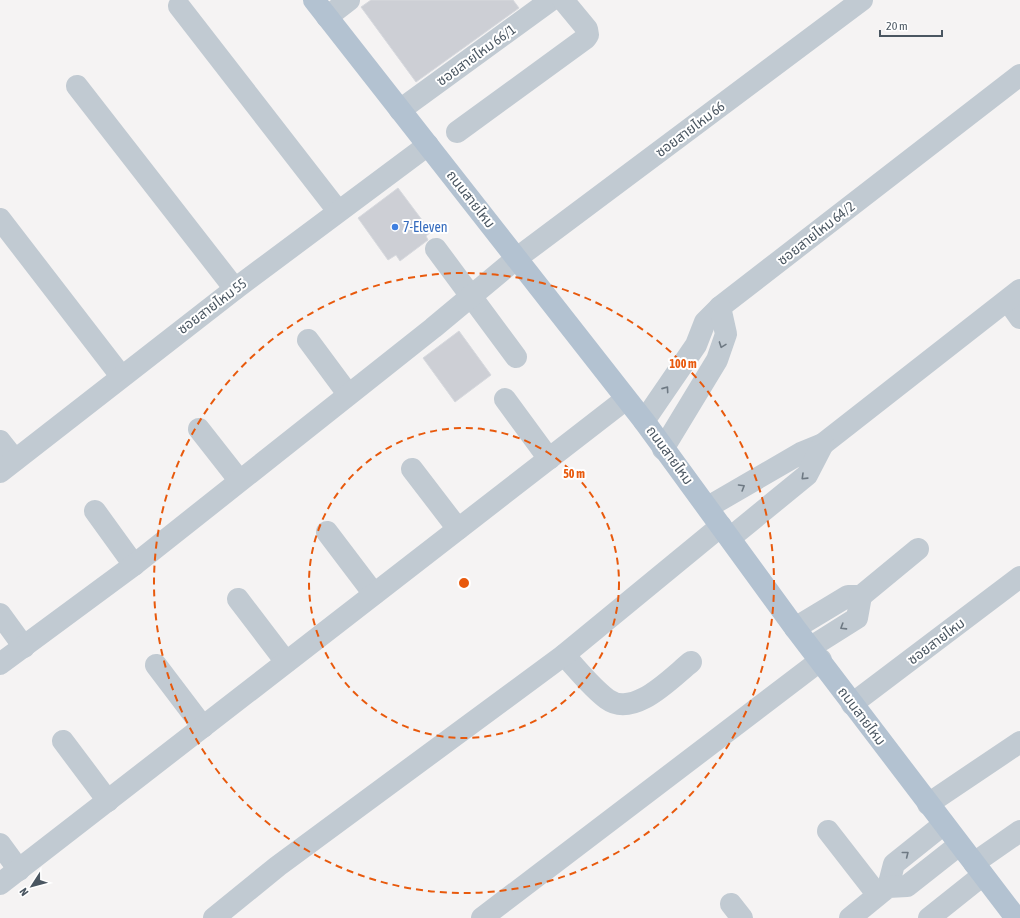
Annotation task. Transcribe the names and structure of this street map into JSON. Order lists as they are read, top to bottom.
{
  "streets": {
    "main road": ["ถนนสายไหม"],
    "street": [
      "ซอยสายไหม 66/1",
      "ซอยสายไหม 66",
      "ซอยสายไหม 64/2",
      "ซอยสายไหม 55",
      "ซอยสายไหม"
    ]
  },
  "crossings": [
    ["ซอยสายไหม 66/1", "ถนนสายไหม"],
    ["ซอยสายไหม 66", "ถนนสายไหม"],
    ["ถนนสายไหม", "ซอยสายไหม 64/2"],
    ["ถนนสายไหม", "ซอยสายไหม 55"],
    ["ถนนสายไหม", "ซอยสายไหม"]
  ],
  "places": ["7-Eleven"],
  "scale_bar": "20 m",
  "north": "bottom left",
  "rings": ["100 m", "50 m"]
}
